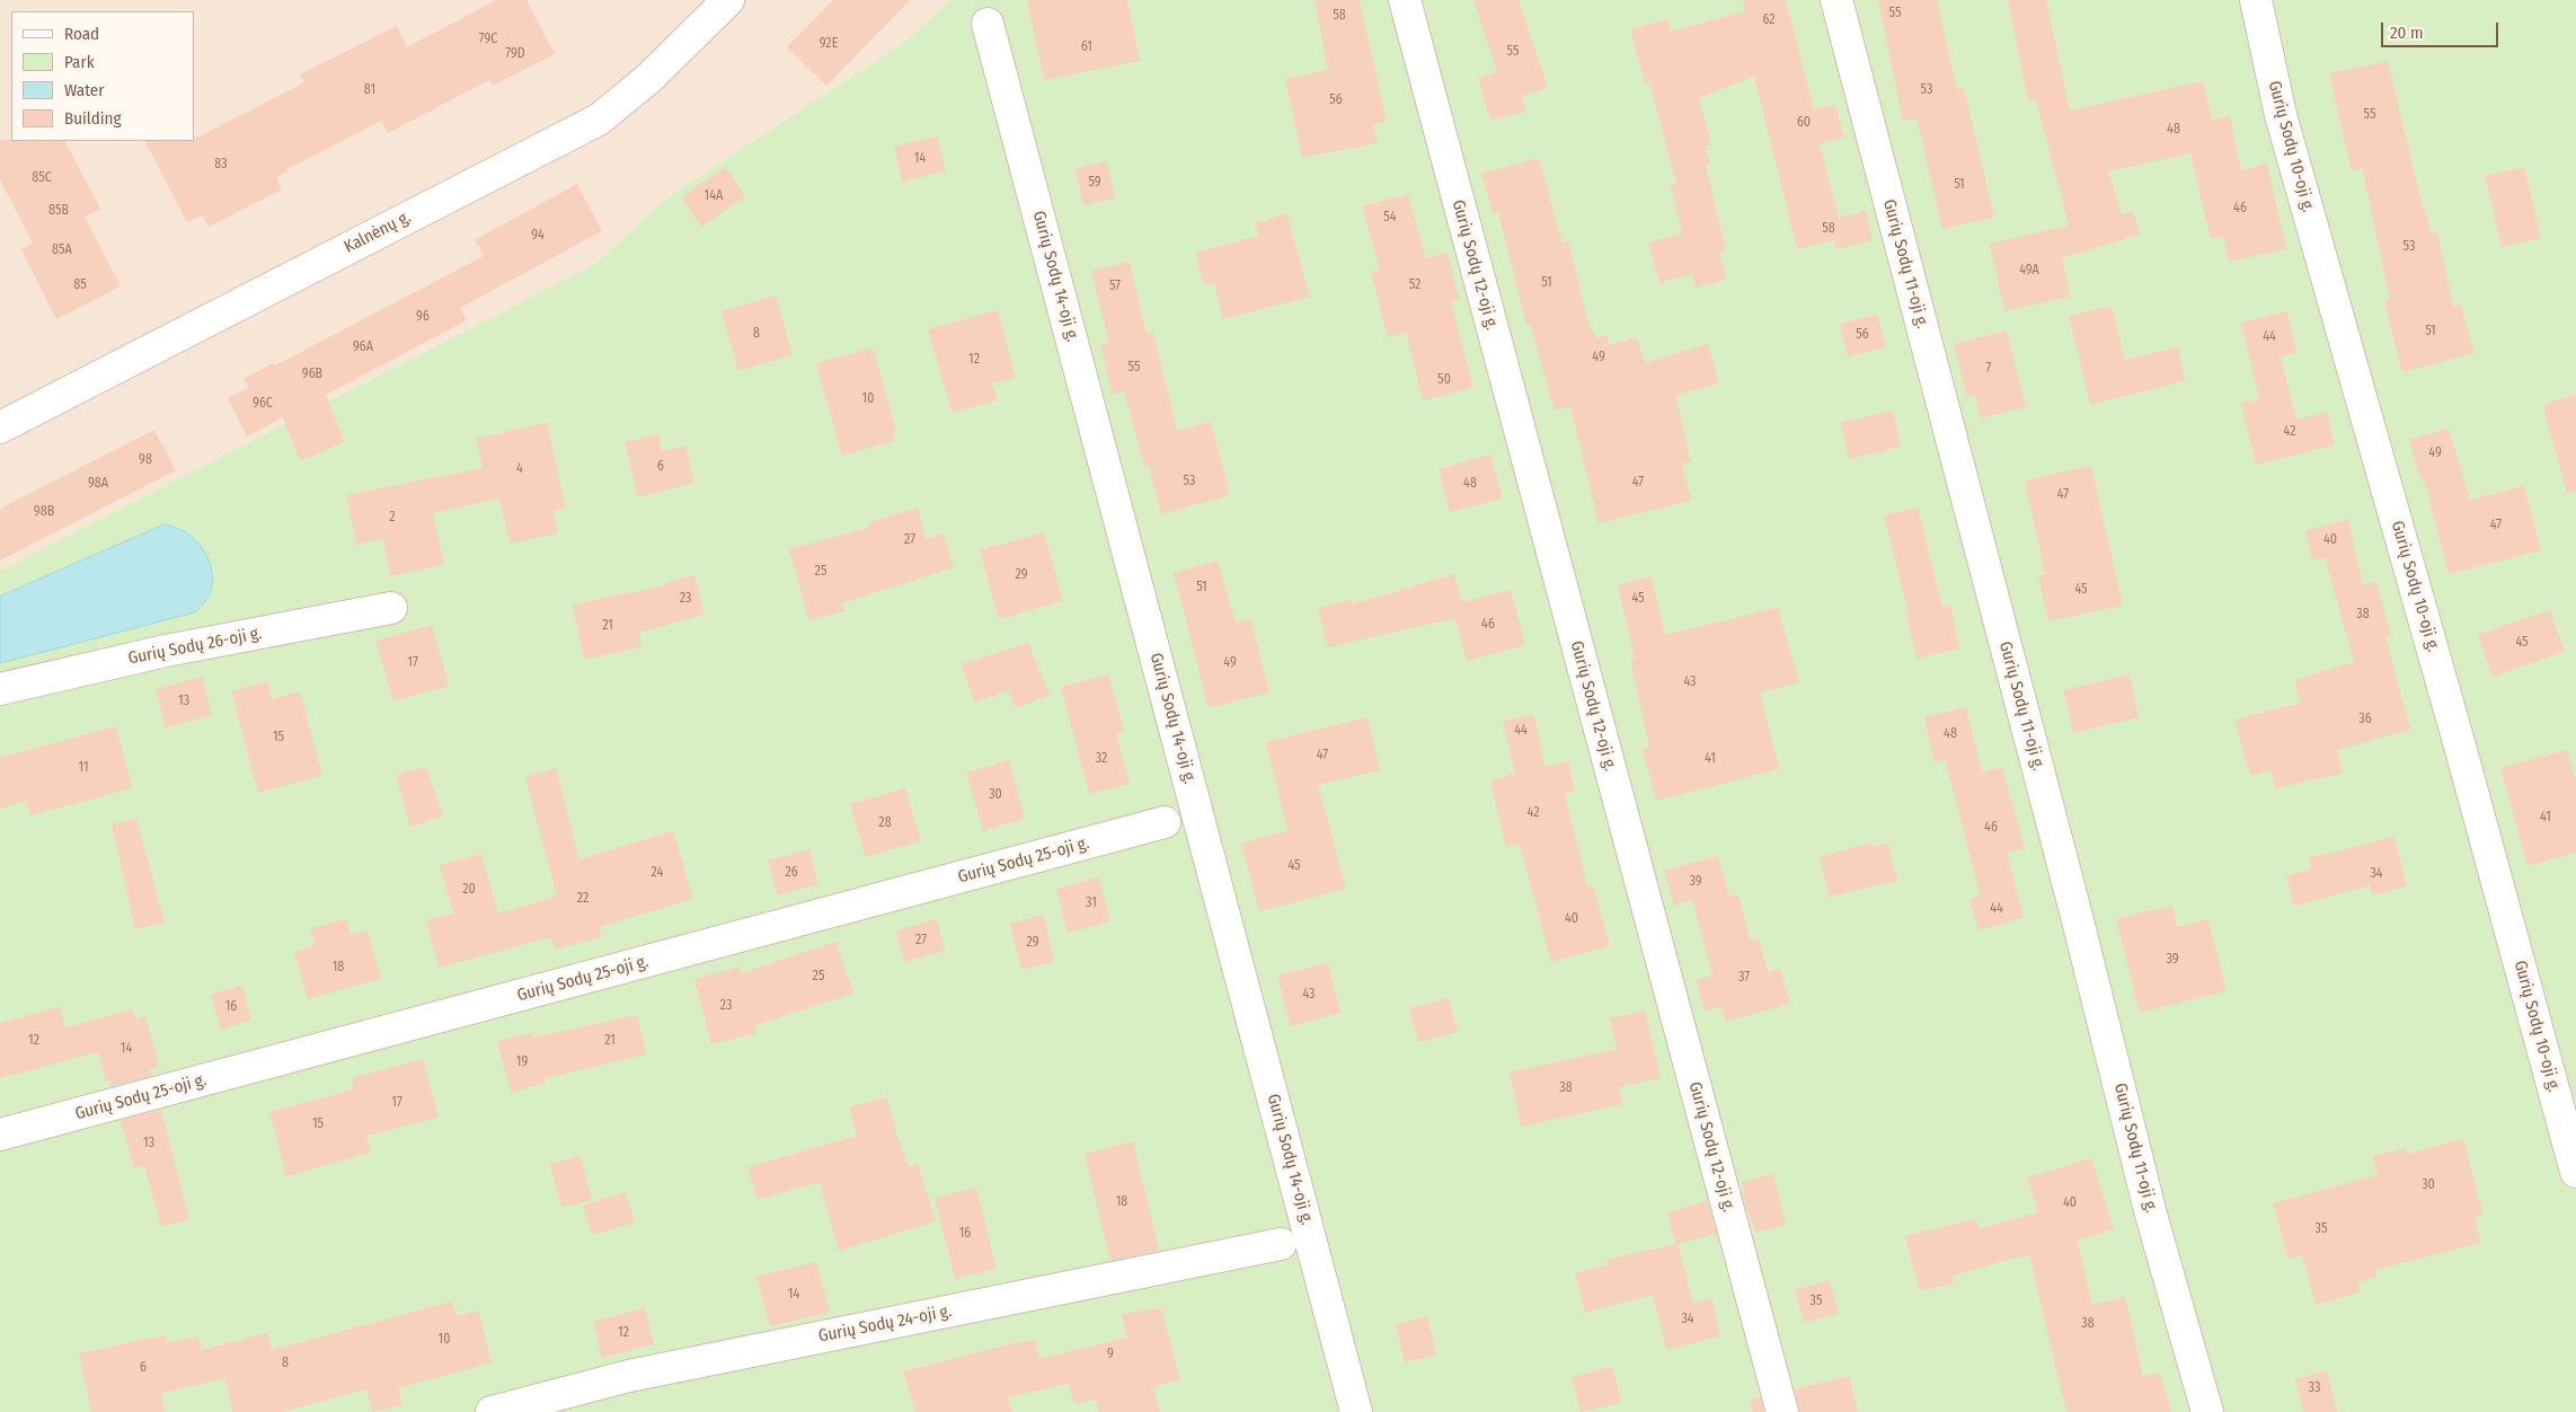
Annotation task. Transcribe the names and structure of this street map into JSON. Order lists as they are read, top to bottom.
{
  "streets": {
    "street": [
      "Gurių Sodų 10-oji g.",
      "Kalnėnų g.",
      "Gurių Sodų 11-oji g.",
      "Gurių Sodų 12-oji g.",
      "Gurių Sodų 14-oji g.",
      "Gurių Sodų 26-oji g.",
      "Gurių Sodų 25-oji g.",
      "Gurių Sodų 24-oji g."
    ]
  },
  "house_numbers": [
    "55",
    "58",
    "62",
    "79C",
    "92E",
    "61",
    "55",
    "79D",
    "81",
    "53",
    "56",
    "55",
    "60",
    "48",
    "14",
    "83",
    "85C",
    "59",
    "51",
    "14A",
    "46",
    "85B",
    "54",
    "58",
    "94",
    "53",
    "85A",
    "49A",
    "51",
    "85",
    "52",
    "57",
    "96",
    "51",
    "8",
    "56",
    "44",
    "96A",
    "49",
    "12",
    "55",
    "7",
    "96B",
    "50",
    "10",
    "96C",
    "42",
    "49",
    "98",
    "6",
    "4",
    "53",
    "47",
    "98A",
    "48",
    "47",
    "98B",
    "2",
    "47",
    "27",
    "40",
    "25",
    "29",
    "51",
    "45",
    "23",
    "45",
    "38",
    "46",
    "21",
    "45",
    "17",
    "49",
    "43",
    "13",
    "36",
    "44",
    "48",
    "15",
    "47",
    "32",
    "41",
    "11",
    "30",
    "42",
    "41",
    "28",
    "46",
    "45",
    "24",
    "26",
    "34",
    "39",
    "20",
    "22",
    "31",
    "44",
    "40",
    "27",
    "29",
    "39",
    "18",
    "25",
    "37",
    "43",
    "23",
    "16",
    "12",
    "21",
    "14",
    "19",
    "38",
    "17",
    "15",
    "13",
    "30",
    "18",
    "40",
    "35",
    "16",
    "14",
    "35",
    "34",
    "38",
    "12",
    "10",
    "9",
    "8",
    "6",
    "33"
  ],
  "legend": [
    "Road",
    "Park",
    "Water",
    "Building"
  ],
  "scale_bar": "20 m"
}
